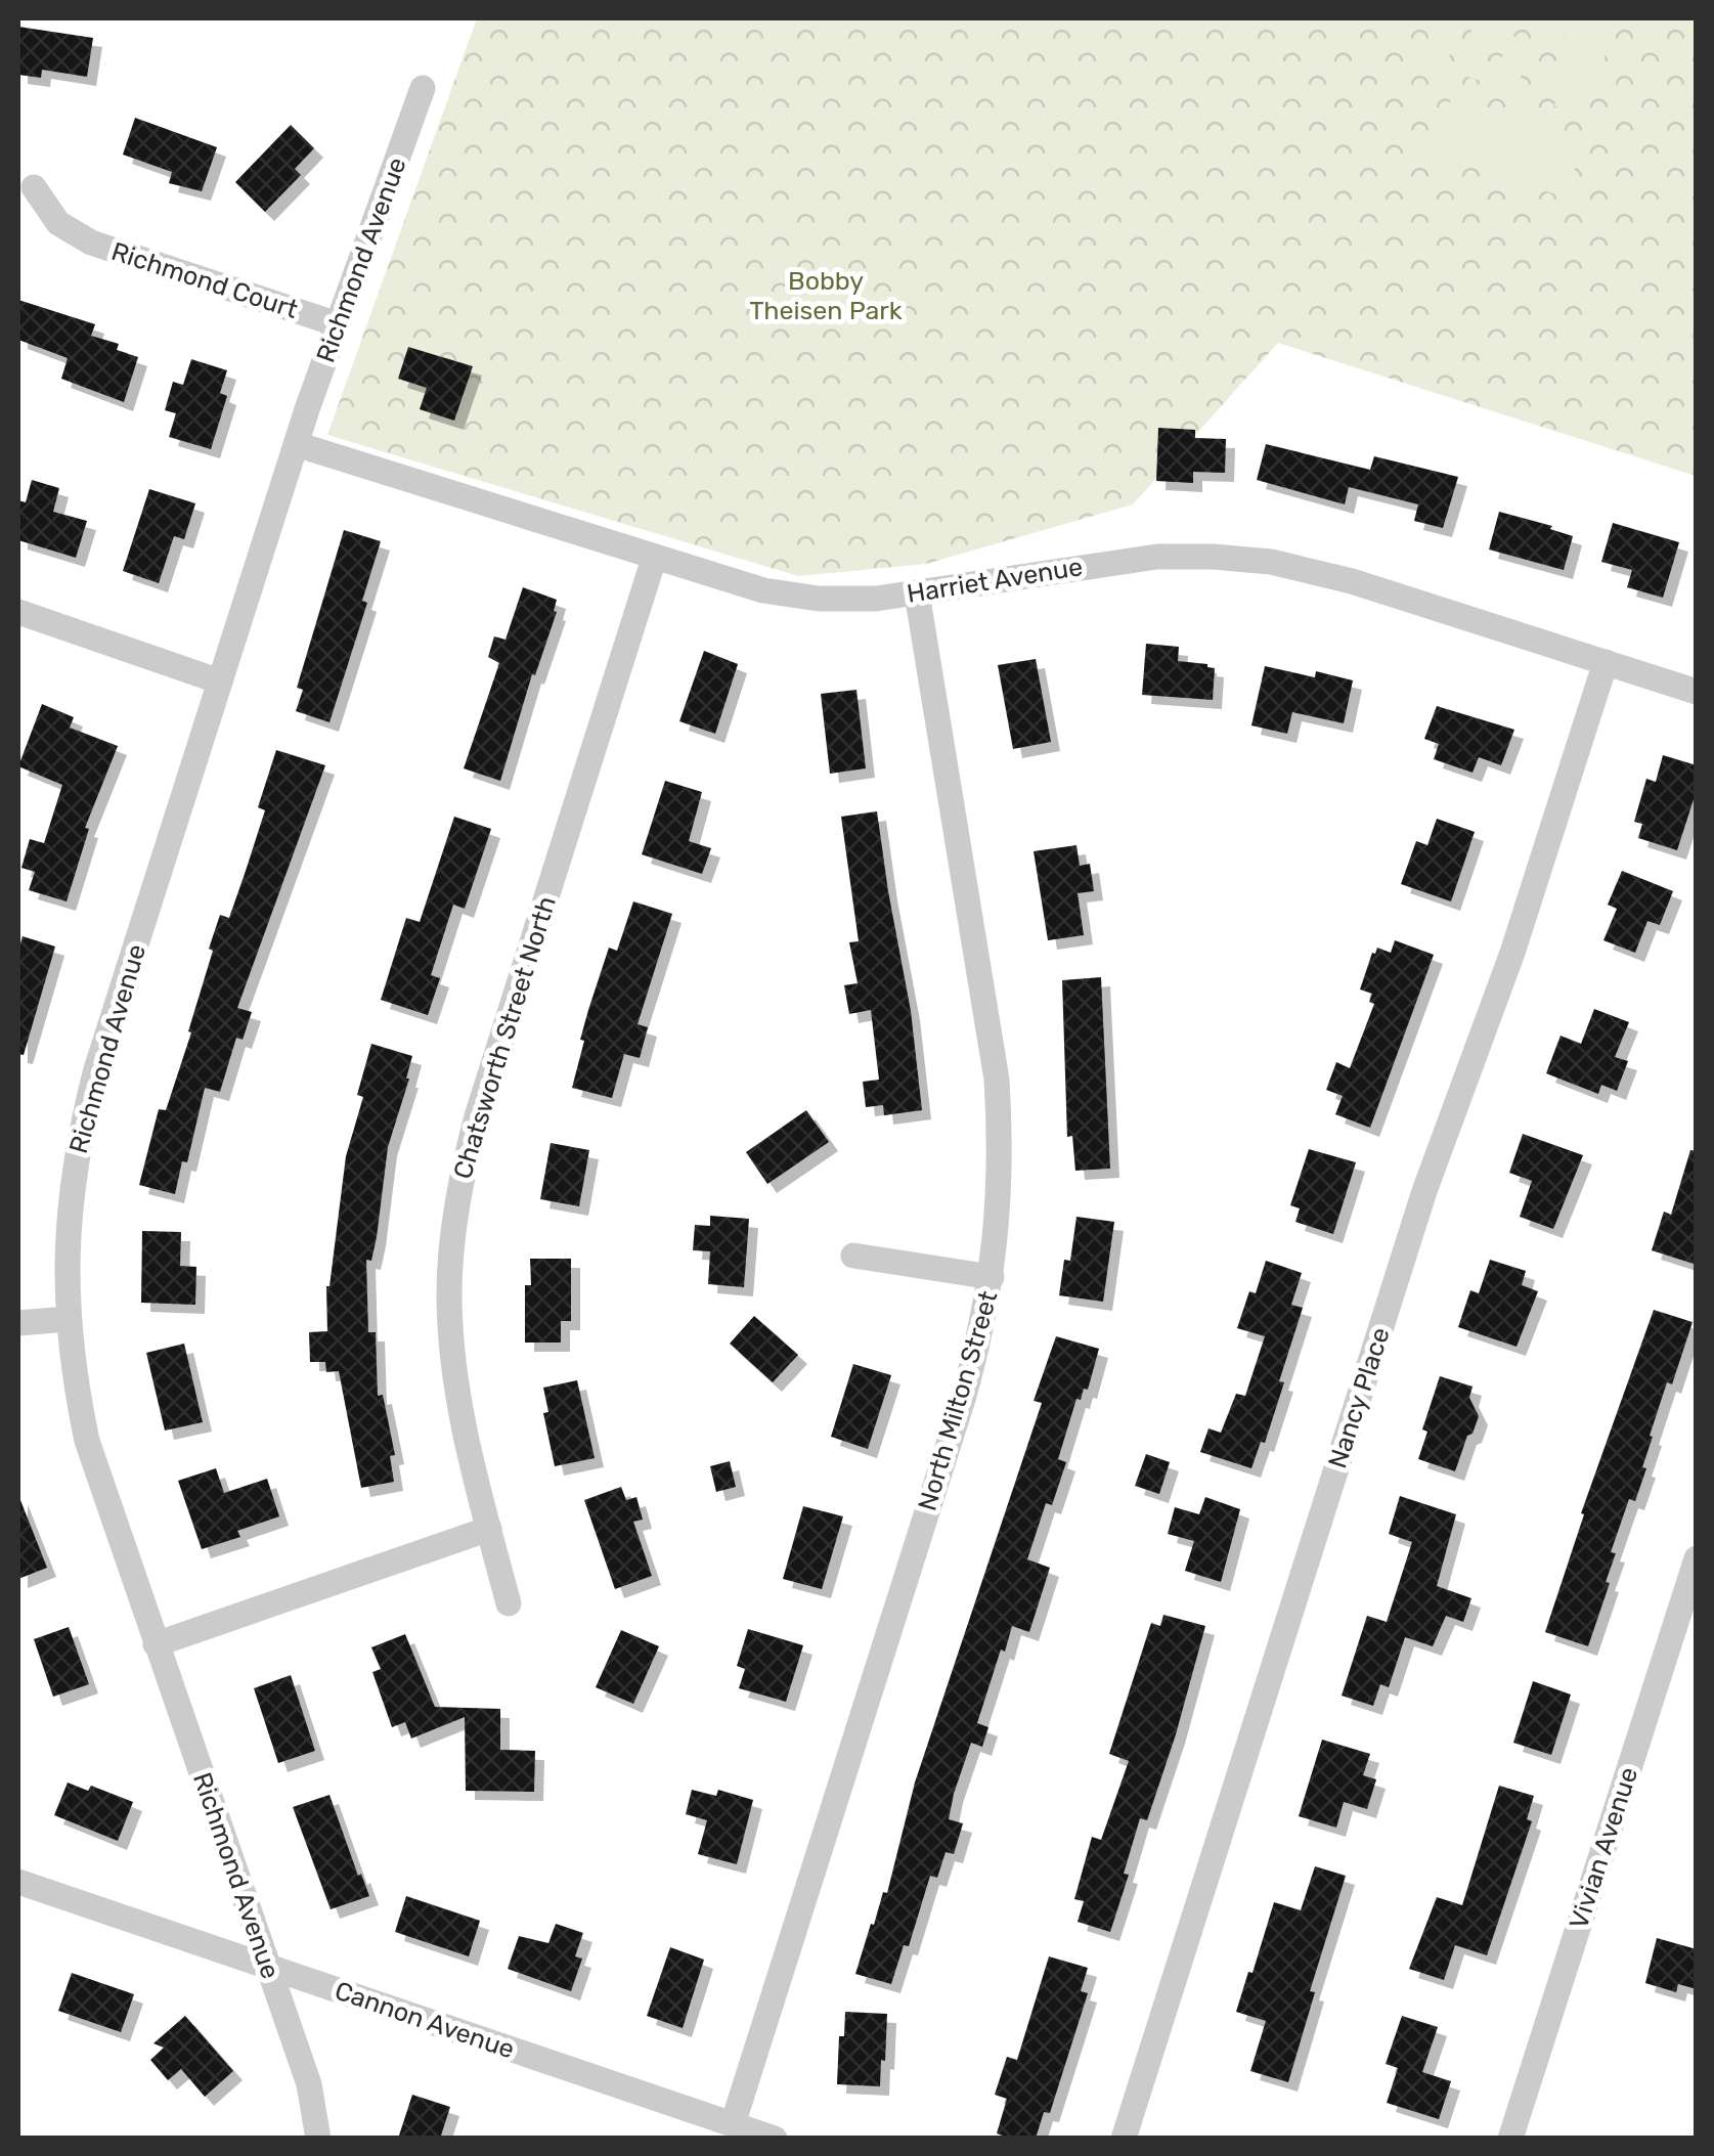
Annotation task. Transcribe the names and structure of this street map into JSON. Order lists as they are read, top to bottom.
{
  "streets": {
    "street": [
      "Richmond Avenue",
      "Richmond Court",
      "Harriet Avenue",
      "Chatsworth Street North",
      "Nancy Place",
      "North Milton Street",
      "Vivian Avenue",
      "Cannon Avenue"
    ]
  },
  "crossings": [
    ["Richmond Avenue", "Richmond Court"],
    ["Richmond Avenue", "Harriet Avenue"],
    ["Richmond Avenue", "Cannon Avenue"],
    ["Harriet Avenue", "Chatsworth Street North"],
    ["Harriet Avenue", "Nancy Place"],
    ["Harriet Avenue", "North Milton Street"],
    ["North Milton Street", "Cannon Avenue"]
  ],
  "parks": ["Bobby Theisen Park"]
}
